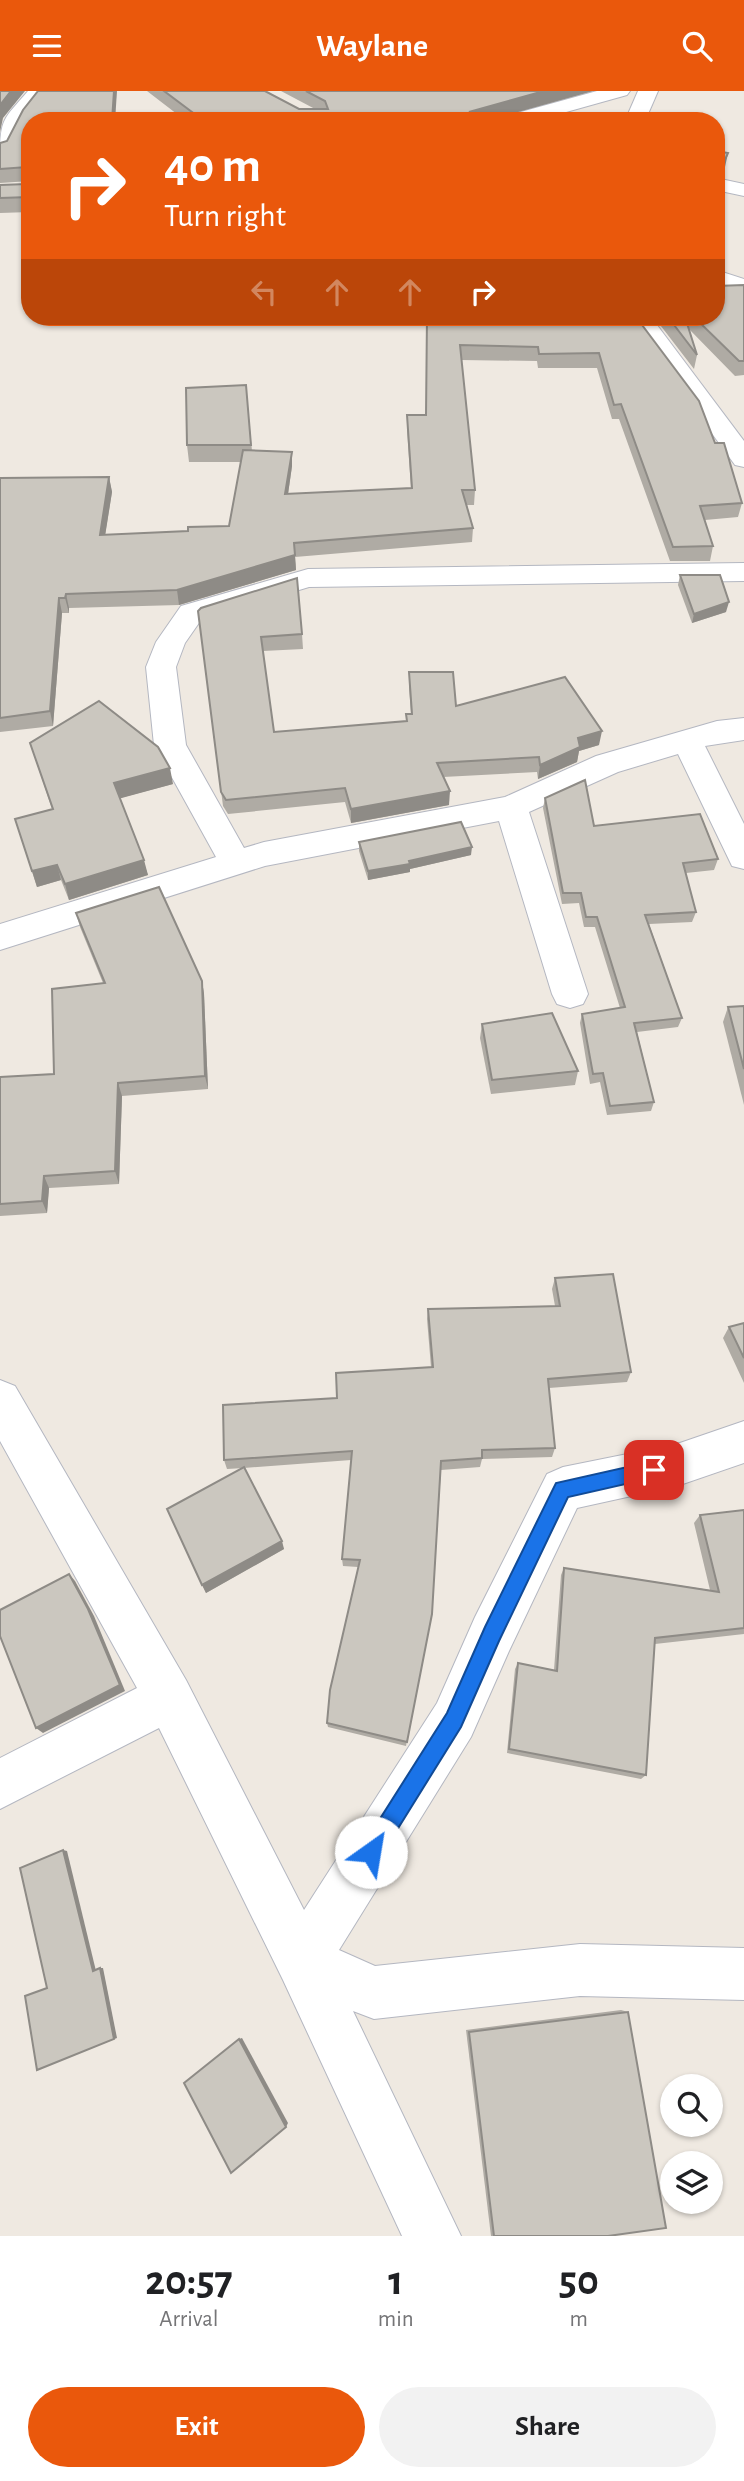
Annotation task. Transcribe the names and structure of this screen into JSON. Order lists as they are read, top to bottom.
{
  "page": {
    "header": "Waylane",
    "turn": ["40 m", "Turn right"],
    "eta": [
      "20:57",
      "Arrival",
      "1",
      "min",
      "50",
      "m"
    ],
    "buttons": ["Exit", "Share"]
  }
}
